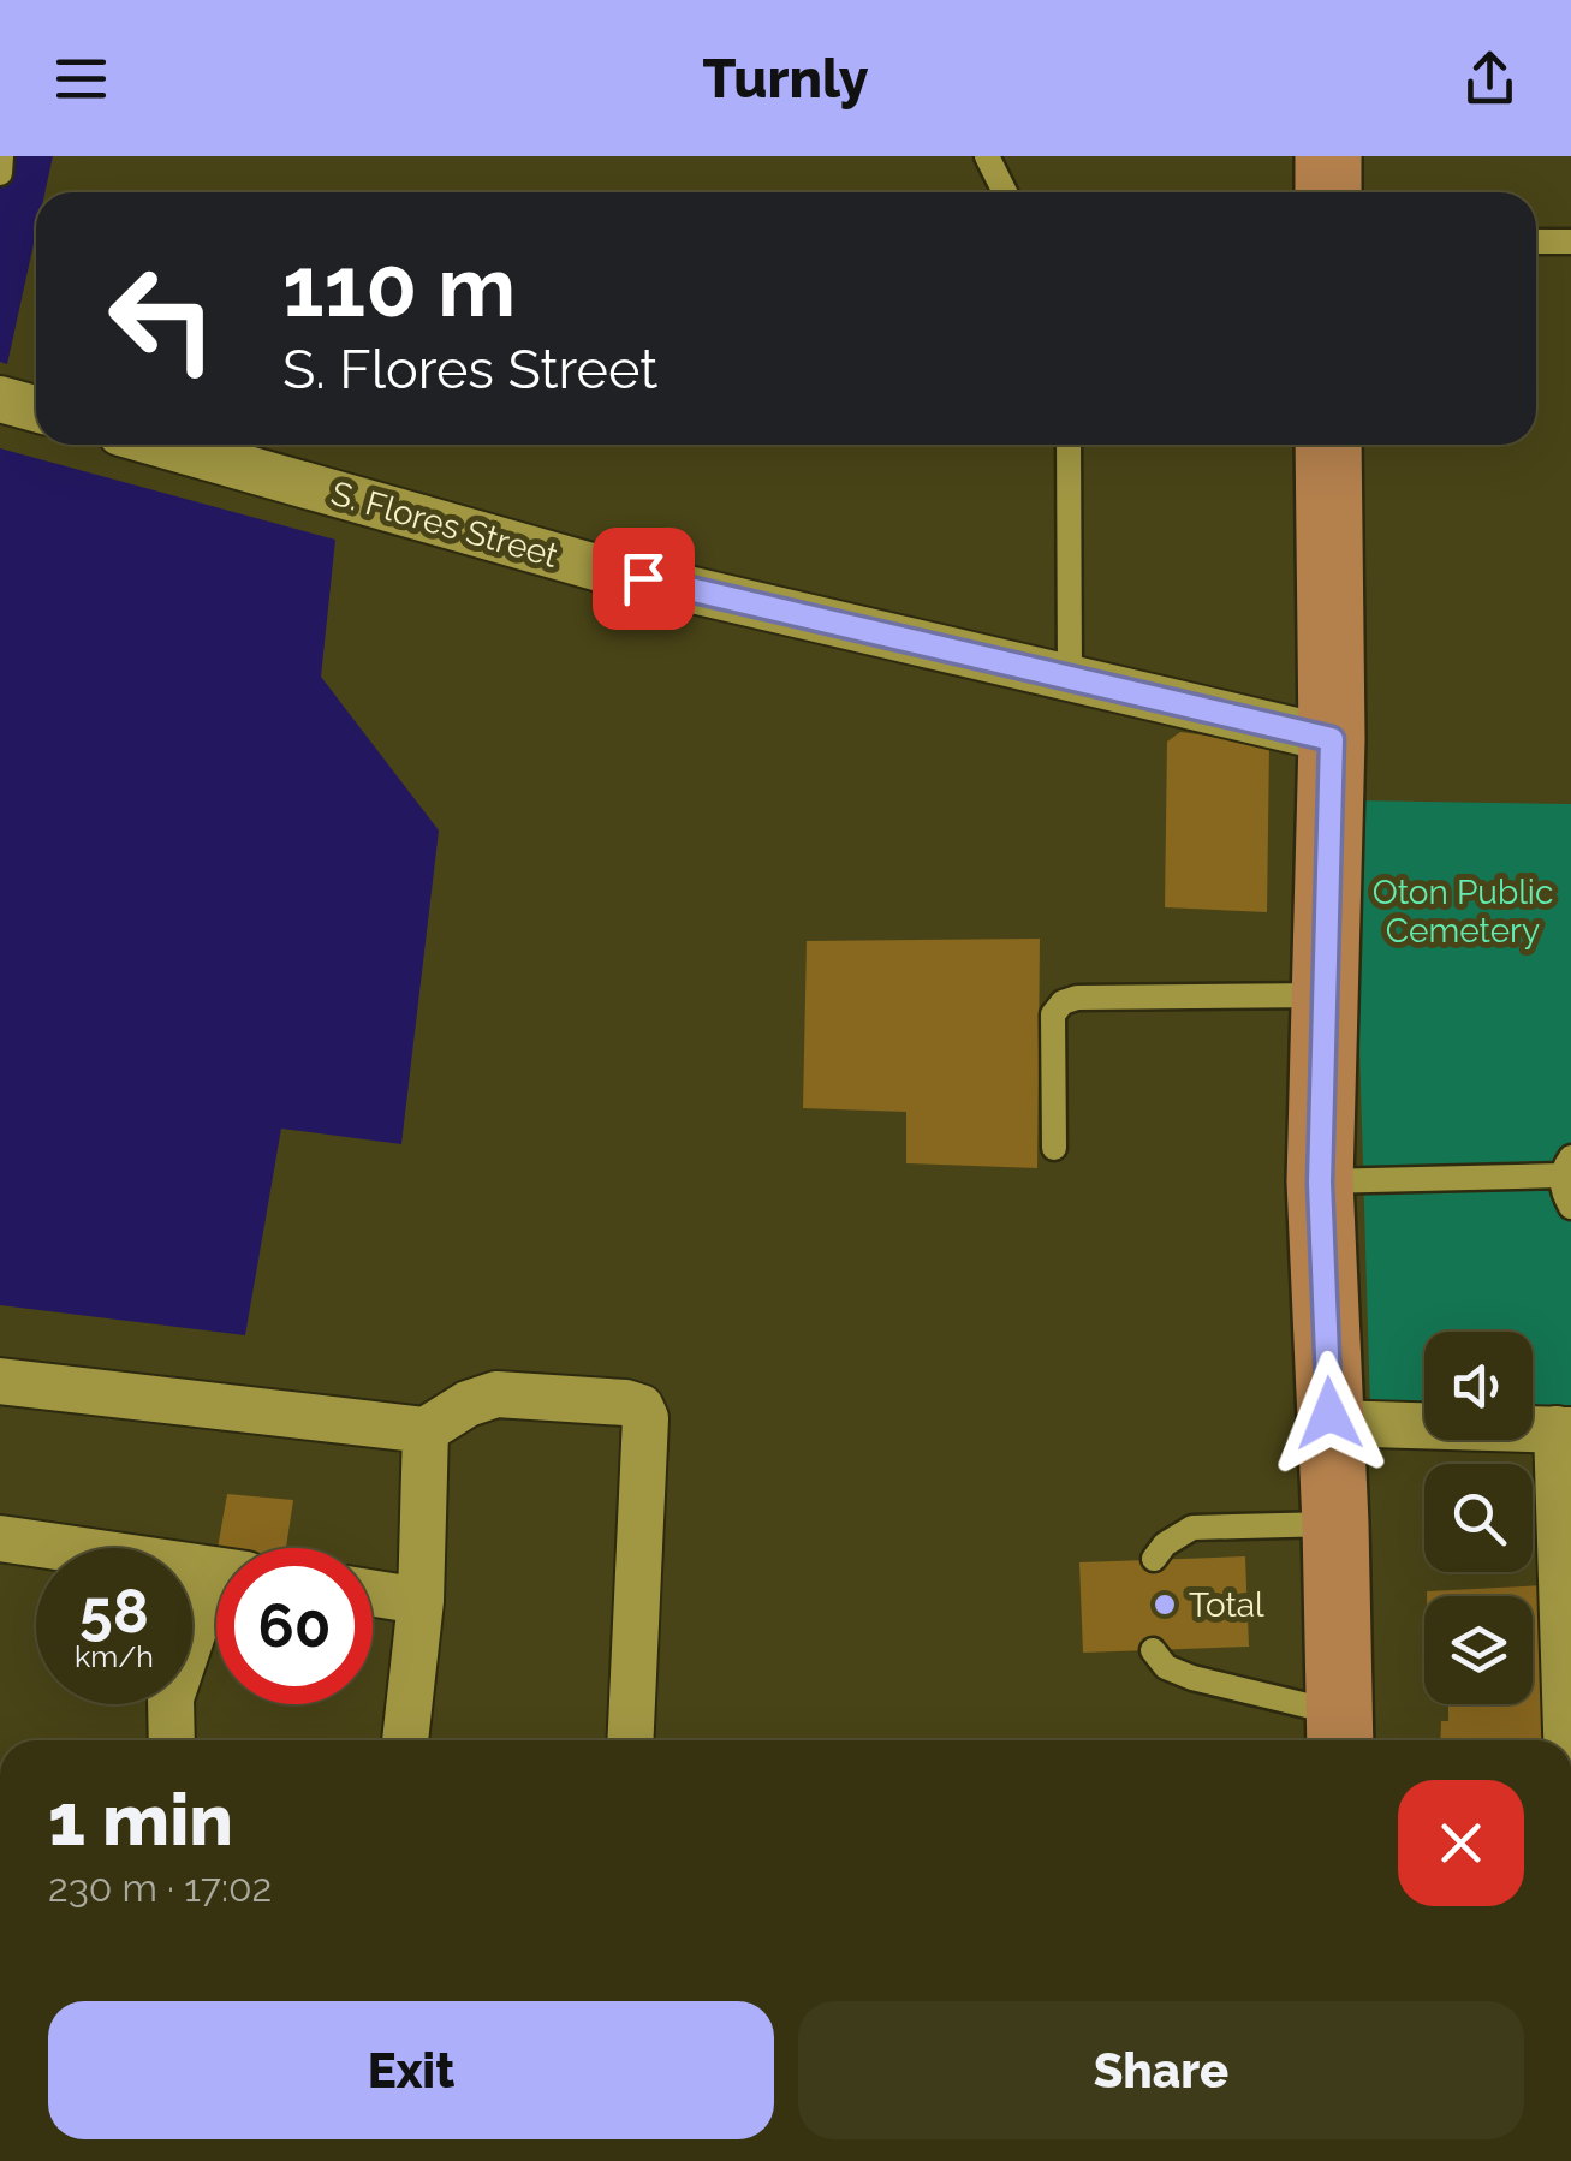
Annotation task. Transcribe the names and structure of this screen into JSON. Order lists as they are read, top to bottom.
{
  "streets": {
    "street": ["S. Flores Street"]
  },
  "parks": ["Oton Public Cemetery"],
  "places": ["Total"],
  "page": {
    "header": "Turnly",
    "turn": ["110 m", "S. Flores Street"],
    "speed": "58 km/h",
    "limit": "60",
    "heading": ["1 min", "230 m · 17:02"],
    "buttons": ["Exit", "Share"]
  }
}
